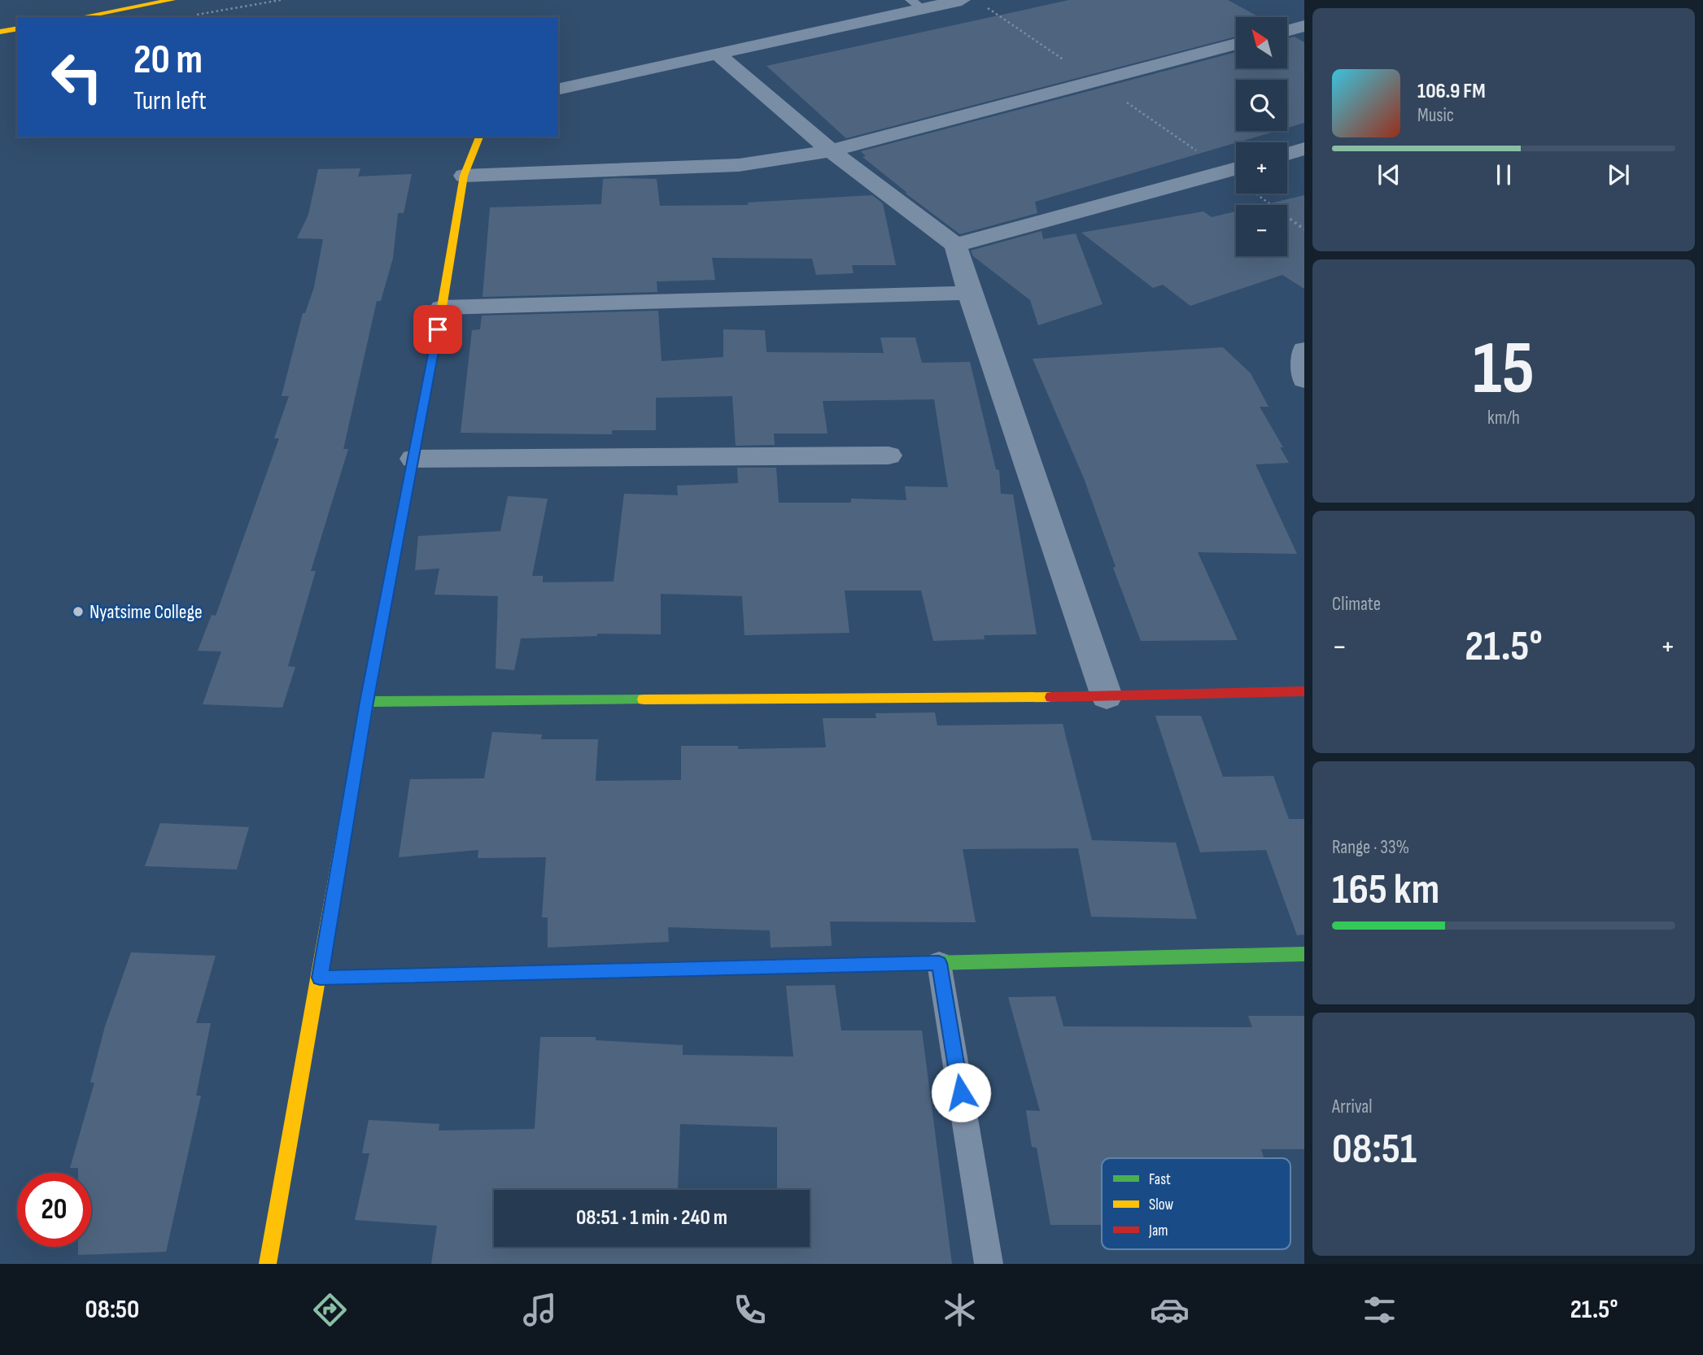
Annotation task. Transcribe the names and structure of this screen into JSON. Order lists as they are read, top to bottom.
{
  "places": ["Nyatsime College"],
  "legend": ["Fast", "Slow", "Jam"],
  "north": "top left",
  "page": {
    "map_buttons": ["+", "−"],
    "turn": ["20 m", "Turn left"],
    "song": ["106.9 FM", "Music"],
    "tile": [
      ["15", "km/h"],
      "Climate",
      ["Range · 33%", "165 km"],
      ["Arrival", "08:51"]
    ],
    "heat": ["−", "21.5°", "+"],
    "limit": "20",
    "trip": "08:51 · 1 min · 240 m",
    "tabs": ["08:50", "21.5°"]
  }
}
